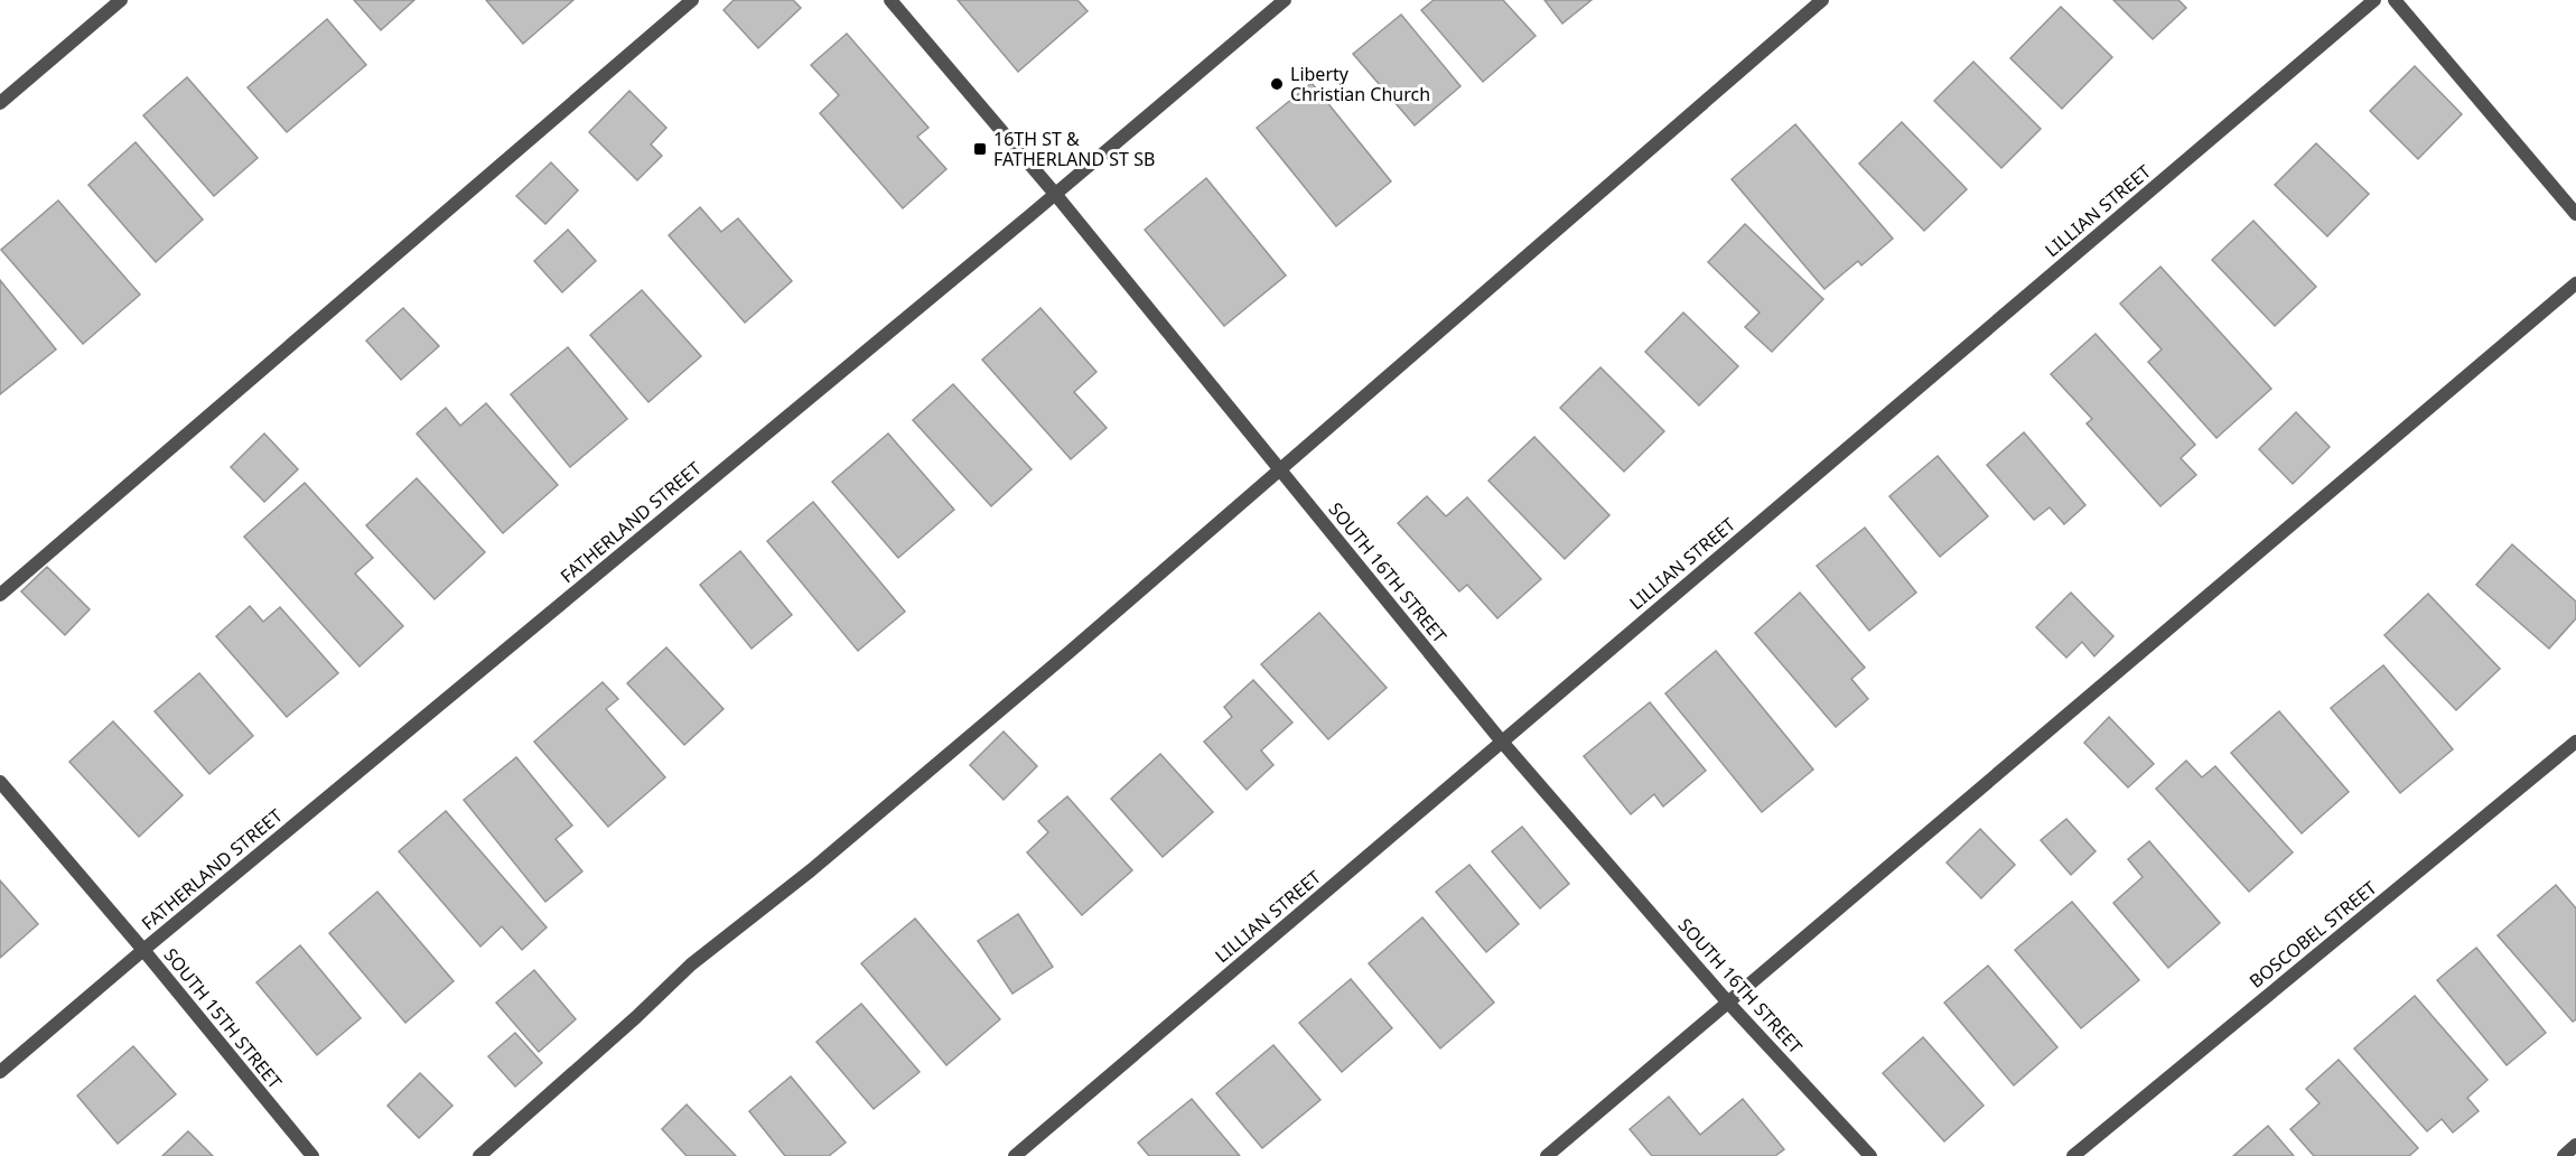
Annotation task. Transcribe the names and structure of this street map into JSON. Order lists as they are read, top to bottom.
{
  "streets": {
    "street": [
      "LILLIAN STREET",
      "FATHERLAND STREET",
      "SOUTH 16TH STREET",
      "BOSCOBEL STREET",
      "SOUTH 15TH STREET"
    ]
  },
  "crossings": [
    ["LILLIAN STREET", "SOUTH 16TH STREET"],
    ["FATHERLAND STREET", "SOUTH 16TH STREET"],
    ["FATHERLAND STREET", "SOUTH 15TH STREET"]
  ],
  "places": {
    "other": ["Liberty Christian Church"],
    "transit": ["16TH ST & FATHERLAND ST SB"]
  }
}
